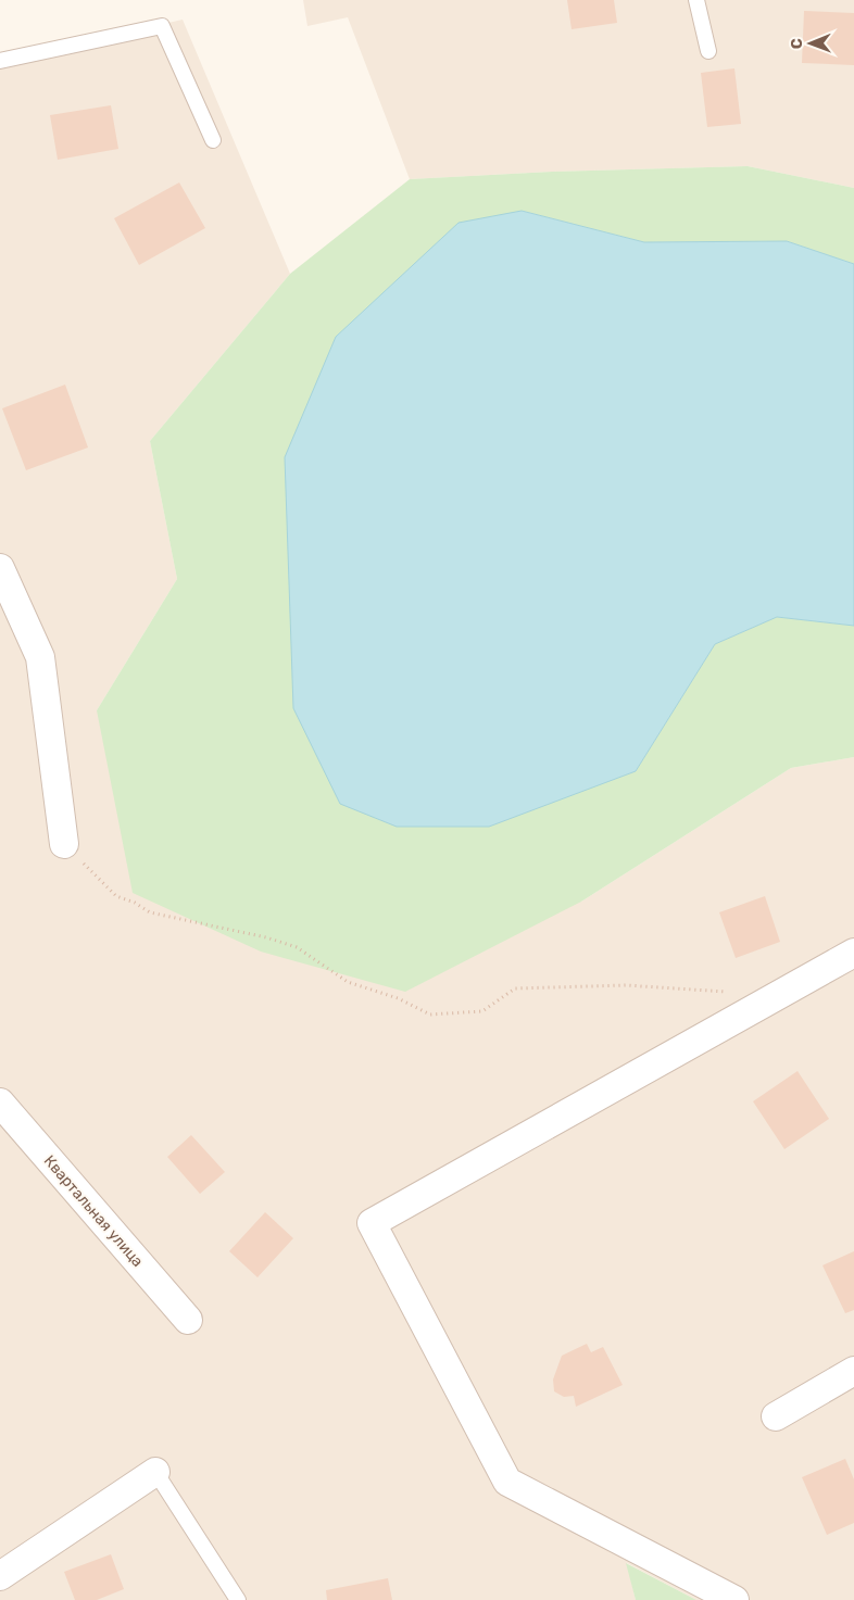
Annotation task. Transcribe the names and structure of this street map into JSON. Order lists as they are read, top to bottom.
{
  "streets": {
    "street": ["Квартальная улица"]
  },
  "north": "left"
}
